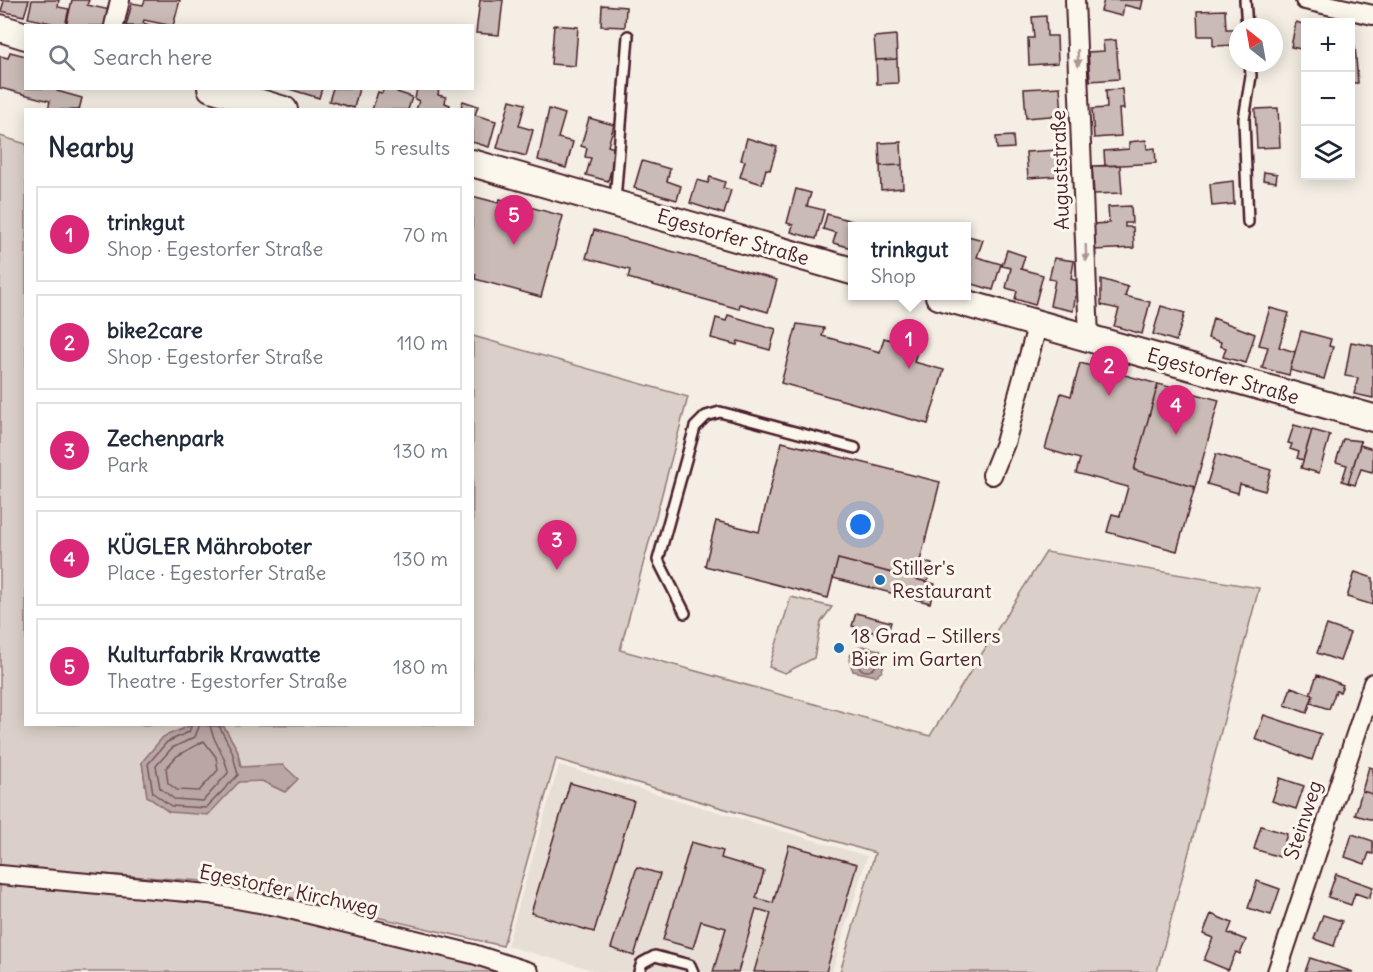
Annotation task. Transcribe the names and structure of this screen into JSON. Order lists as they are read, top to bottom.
{
  "streets": {
    "main road": ["Egestorfer Straße"],
    "street": ["Auguststraße", "Steinweg", "Egestorfer Kirchweg"]
  },
  "crossings": [
    ["Auguststraße", "Egestorfer Straße"]
  ],
  "one_way": ["Auguststraße"],
  "places": ["Stiller's Restaurant", "18 Grad – Stillers Bier im Garten"],
  "north": "top left",
  "page": {
    "map_buttons": ["+", "−"],
    "search": "Search here",
    "heading": ["Nearby", "5 results"],
    "list": [
      {
        "mark": "1",
        "name": "trinkgut",
        "note": "Shop · Egestorfer Straße",
        "value": "70 m"
      },
      {
        "mark": "2",
        "name": "bike2care",
        "note": "Shop · Egestorfer Straße",
        "value": "110 m"
      },
      {
        "mark": "3",
        "name": "Zechenpark",
        "note": "Park",
        "value": "130 m"
      },
      {
        "mark": "4",
        "name": "KÜGLER Mähroboter",
        "note": "Place · Egestorfer Straße",
        "value": "130 m"
      },
      {
        "mark": "5",
        "name": "Kulturfabrik Krawatte",
        "note": "Theatre · Egestorfer Straße",
        "value": "180 m"
      }
    ],
    "pins": [
      "5",
      "1",
      "2",
      "4",
      "3"
    ],
    "popup": ["trinkgut", "Shop"]
  }
}
